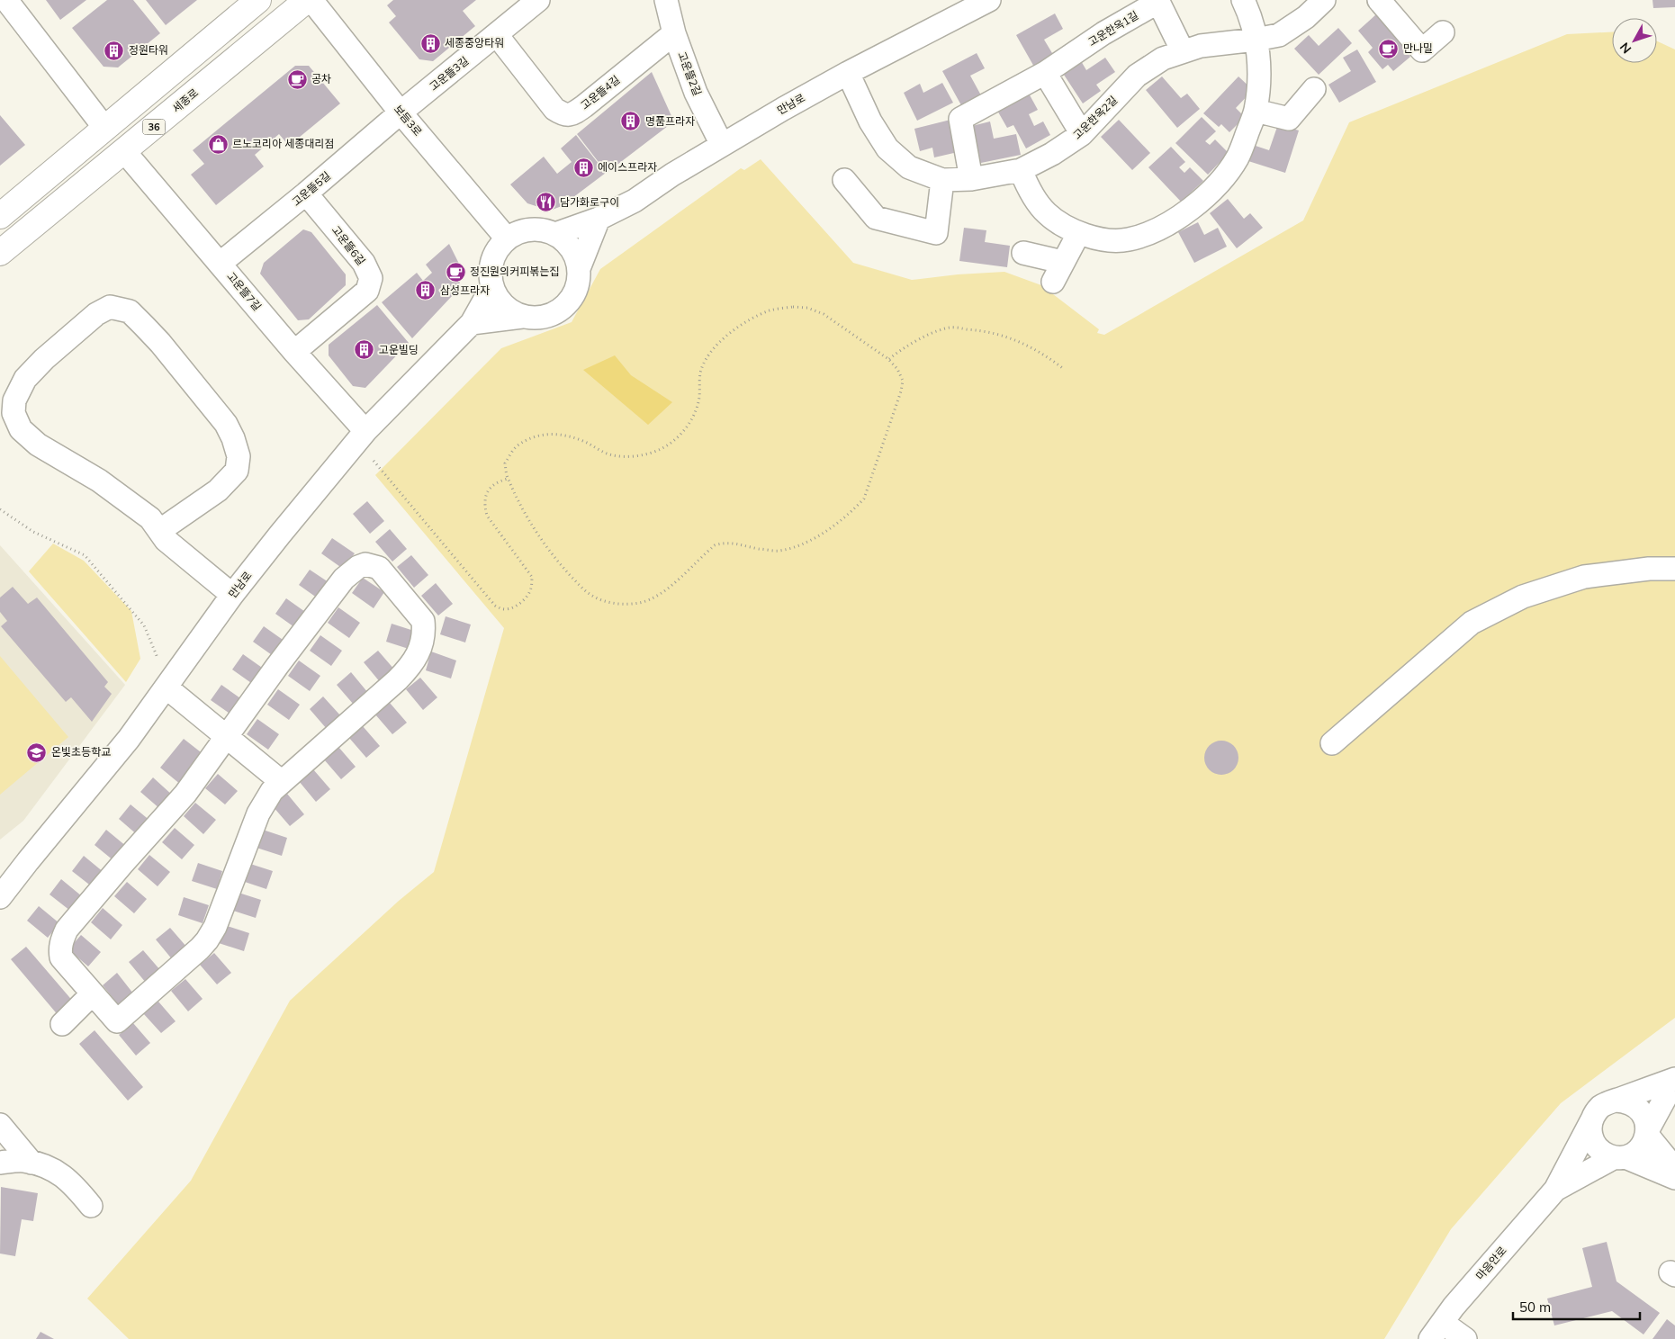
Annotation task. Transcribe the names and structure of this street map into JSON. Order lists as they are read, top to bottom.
{
  "streets": {
    "main road": ["세종로", "36"],
    "street": [
      "고운한옥1길",
      "고운뜰3길",
      "고운뜰2길",
      "고운뜰4길",
      "만남로",
      "고운한옥2길",
      "보듬3로",
      "고운뜰5길",
      "고운뜰6길",
      "고운뜰7길",
      "마음안로"
    ]
  },
  "crossings": [
    ["고운한옥1길", "고운한옥2길"],
    ["고운뜰3길", "고운뜰4길"],
    ["고운뜰3길", "보듬3로"],
    ["고운뜰3길", "고운뜰5길"],
    ["고운뜰2길", "고운뜰4길"],
    ["고운뜰2길", "만남로"],
    ["세종로", "고운뜰7길"],
    ["만남로", "고운한옥2길"],
    ["만남로", "보듬3로"],
    ["만남로", "고운뜰7길"],
    ["보듬3로", "고운뜰5길"],
    ["고운뜰5길", "고운뜰6길"],
    ["고운뜰5길", "고운뜰7길"],
    ["고운뜰6길", "고운뜰7길"]
  ],
  "places": {
    "building": [
      "세종중앙타워",
      "정원타워",
      "명품프라자",
      "에이스프라자",
      "삼성프라자",
      "고운빌딩"
    ],
    "cafe": ["만나밀", "공차", "정진원의커피볶는집"],
    "shop": ["르노코리아 세종대리점"],
    "restaurant": ["담가화로구이"],
    "school or university": ["온빛초등학교"]
  },
  "scale_bar": "50 m",
  "north": "bottom left"
}
